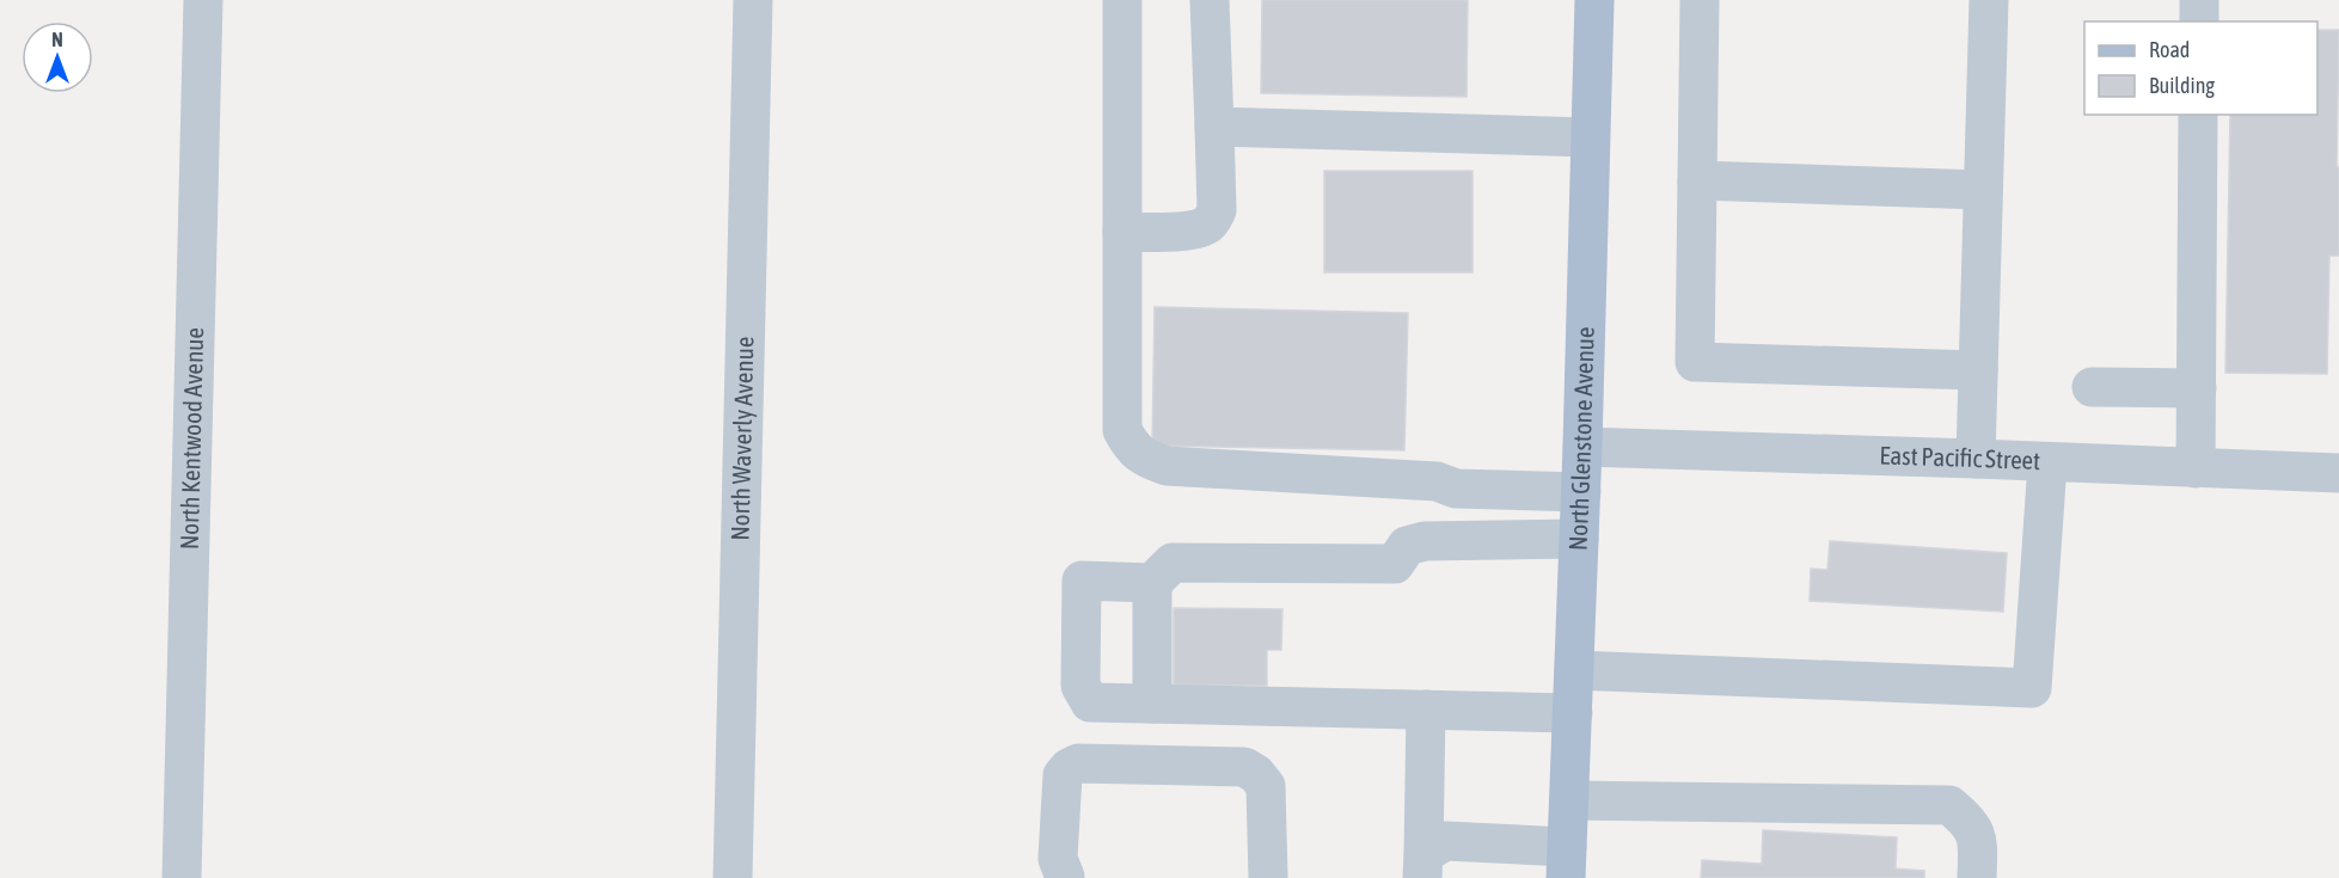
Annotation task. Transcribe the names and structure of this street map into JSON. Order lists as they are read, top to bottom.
{
  "streets": {
    "main road": ["North Glenstone Avenue"],
    "street": ["North Kentwood Avenue", "North Waverly Avenue", "East Pacific Street"]
  },
  "crossings": [
    ["North Glenstone Avenue", "East Pacific Street"]
  ],
  "legend": ["Road", "Building"],
  "north": "top"
}
